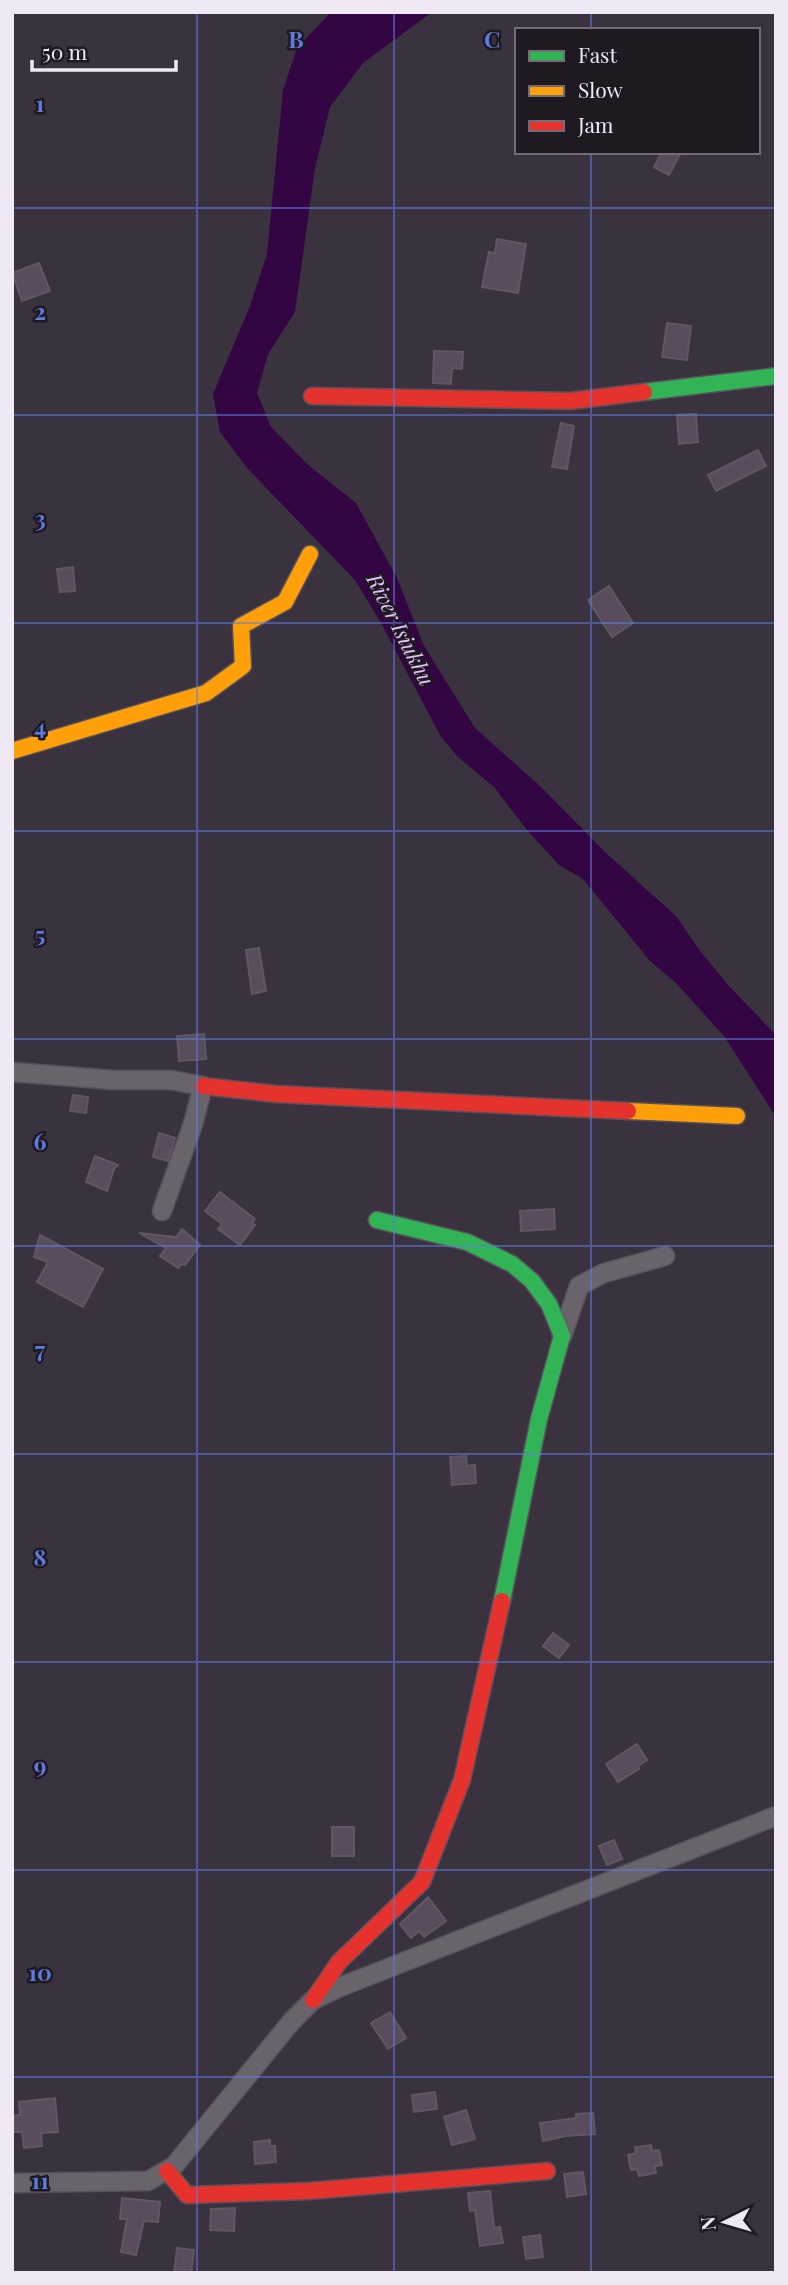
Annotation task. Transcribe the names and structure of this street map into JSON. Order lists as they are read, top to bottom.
{
  "water": ["River Isiukhu"],
  "legend": ["Fast", "Slow", "Jam"],
  "scale_bar": "50 m",
  "north": "left",
  "grid": {
    "columns": ["B", "C"],
    "rows": [
      "1",
      "2",
      "3",
      "4",
      "5",
      "6",
      "7",
      "8",
      "9",
      "10",
      "11"
    ]
  }
}
